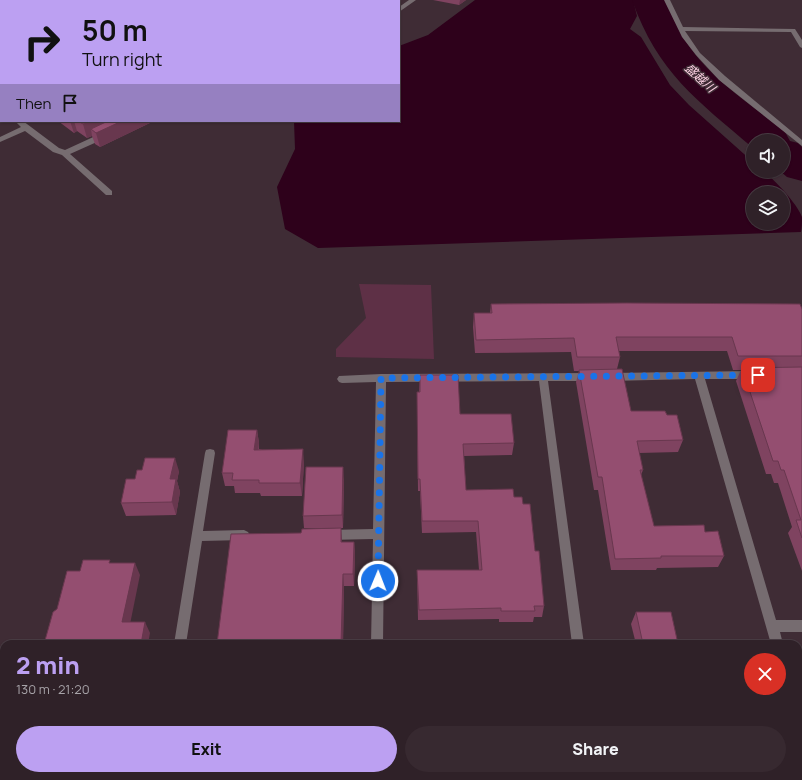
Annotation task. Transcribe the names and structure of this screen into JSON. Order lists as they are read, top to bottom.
{
  "water": ["盛越川"],
  "page": {
    "turn": ["50 m", "Turn right"],
    "then": "Then",
    "heading": ["2 min", "130 m · 21:20"],
    "buttons": ["Exit", "Share"]
  }
}
